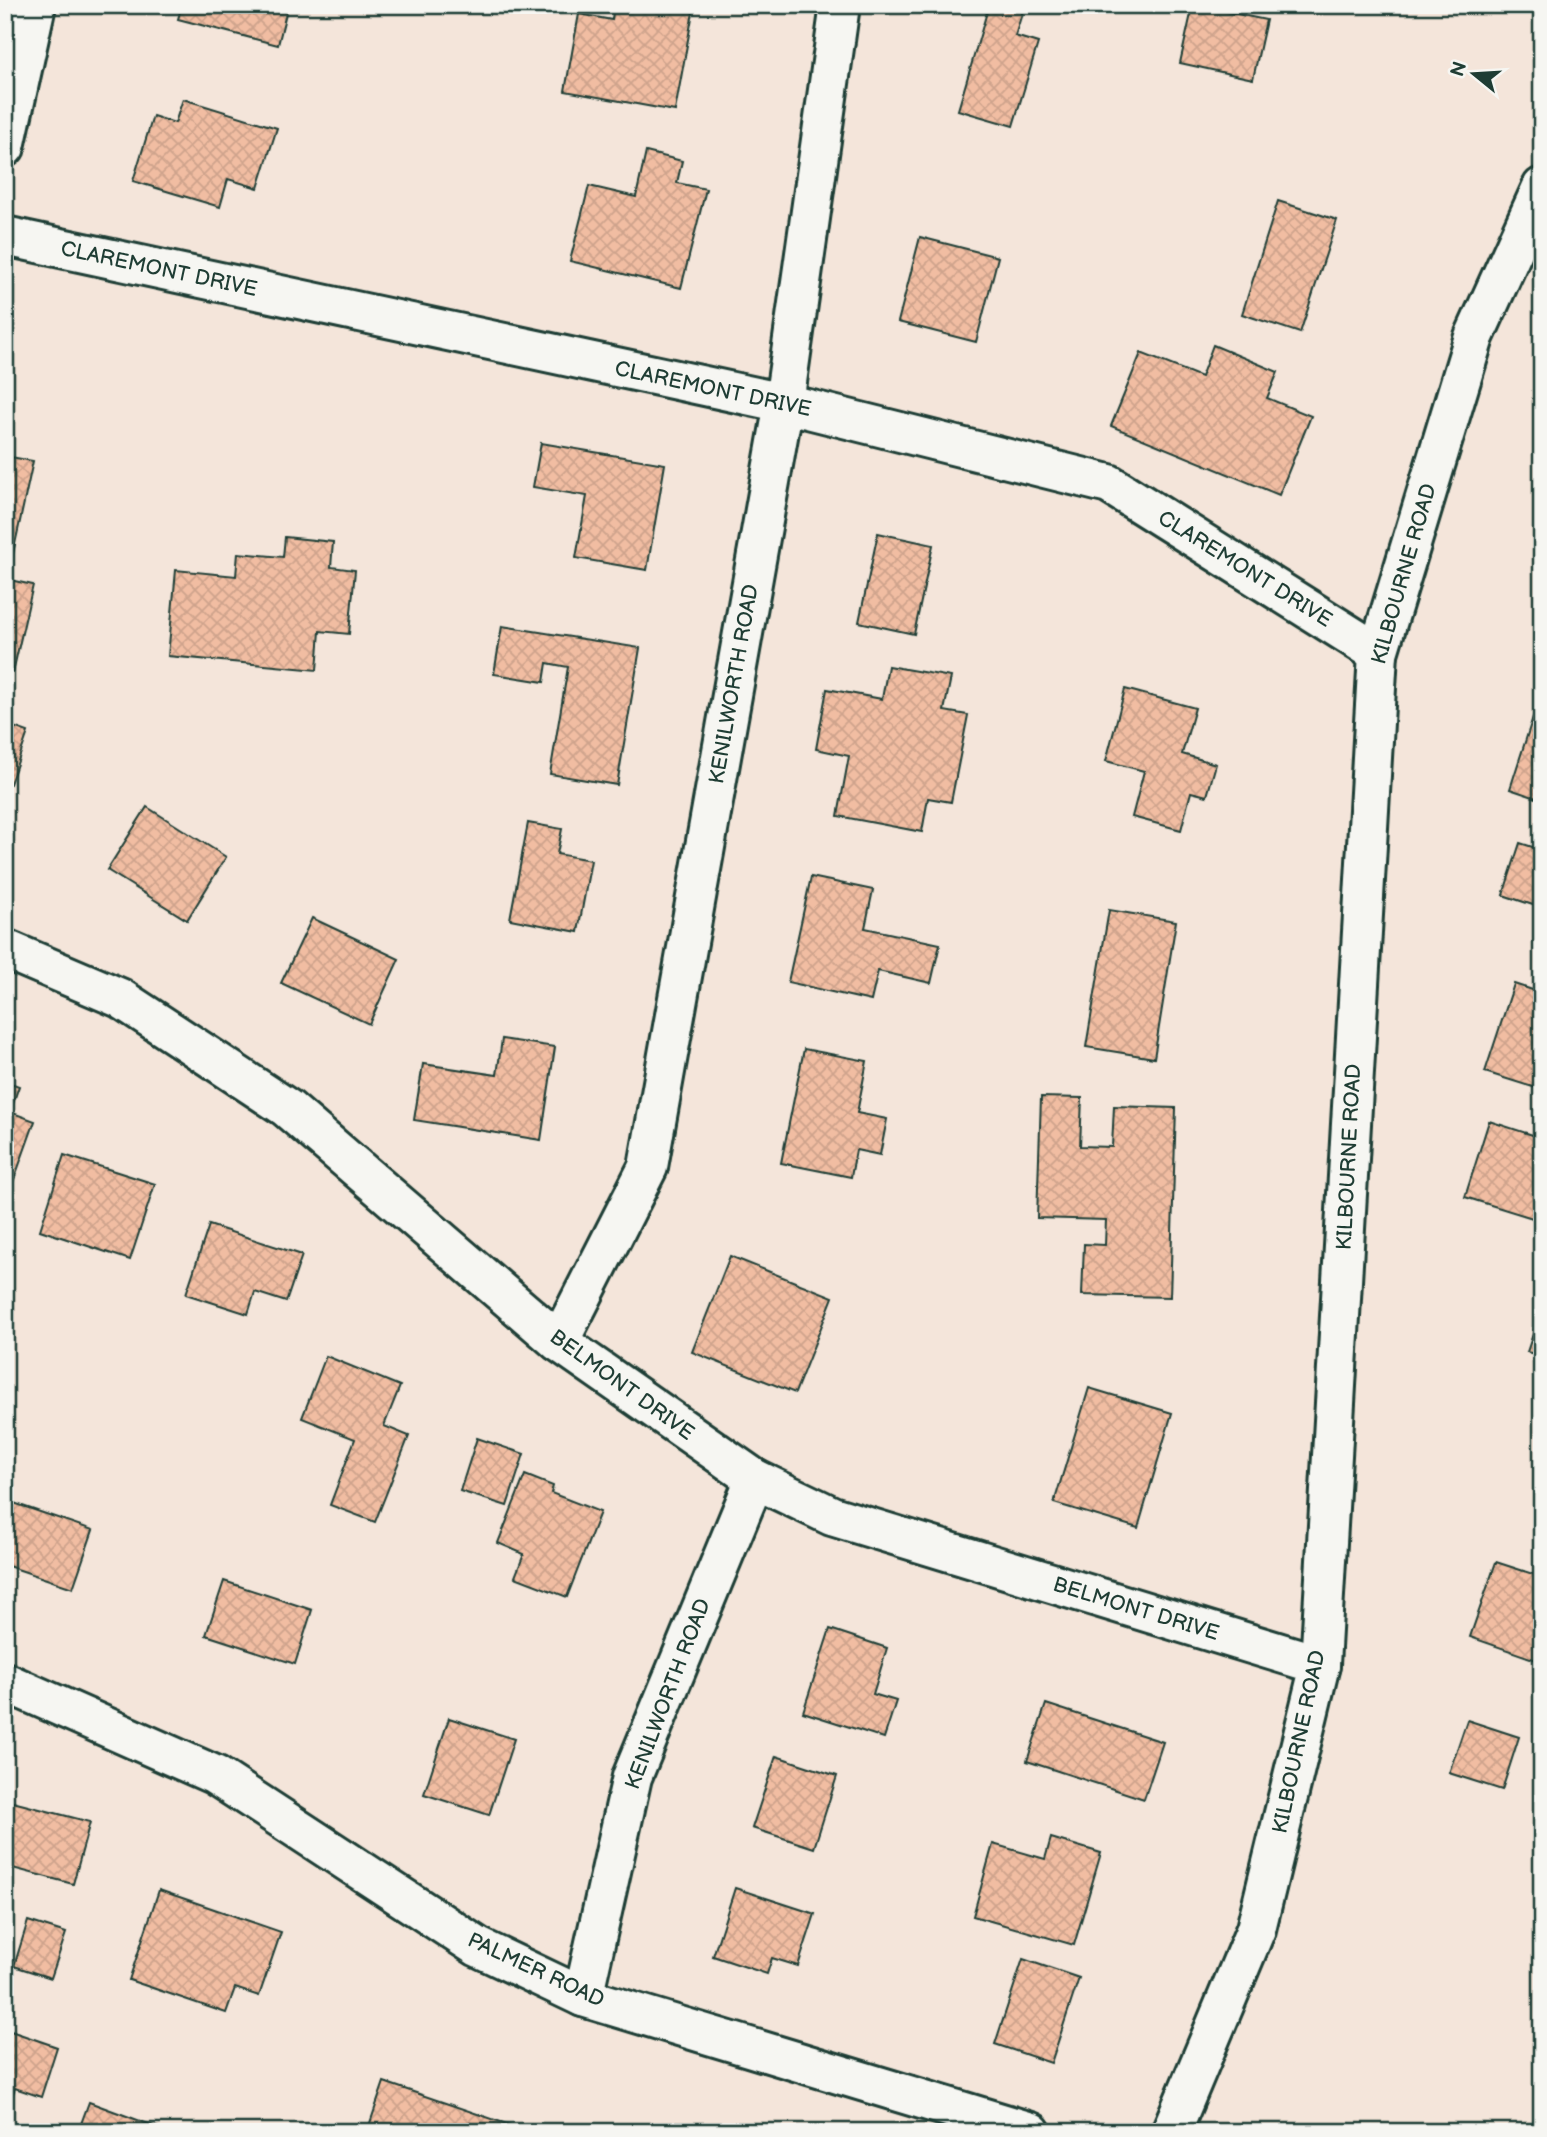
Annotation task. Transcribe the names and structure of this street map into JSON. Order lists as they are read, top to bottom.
{
  "streets": {
    "street": [
      "CLAREMONT DRIVE",
      "KILBOURNE ROAD",
      "KENILWORTH ROAD",
      "BELMONT DRIVE",
      "PALMER ROAD"
    ]
  },
  "crossings": [
    ["CLAREMONT DRIVE", "KILBOURNE ROAD"],
    ["CLAREMONT DRIVE", "KENILWORTH ROAD"],
    ["KILBOURNE ROAD", "BELMONT DRIVE"],
    ["KENILWORTH ROAD", "BELMONT DRIVE"],
    ["KENILWORTH ROAD", "PALMER ROAD"]
  ],
  "north": "left"
}
